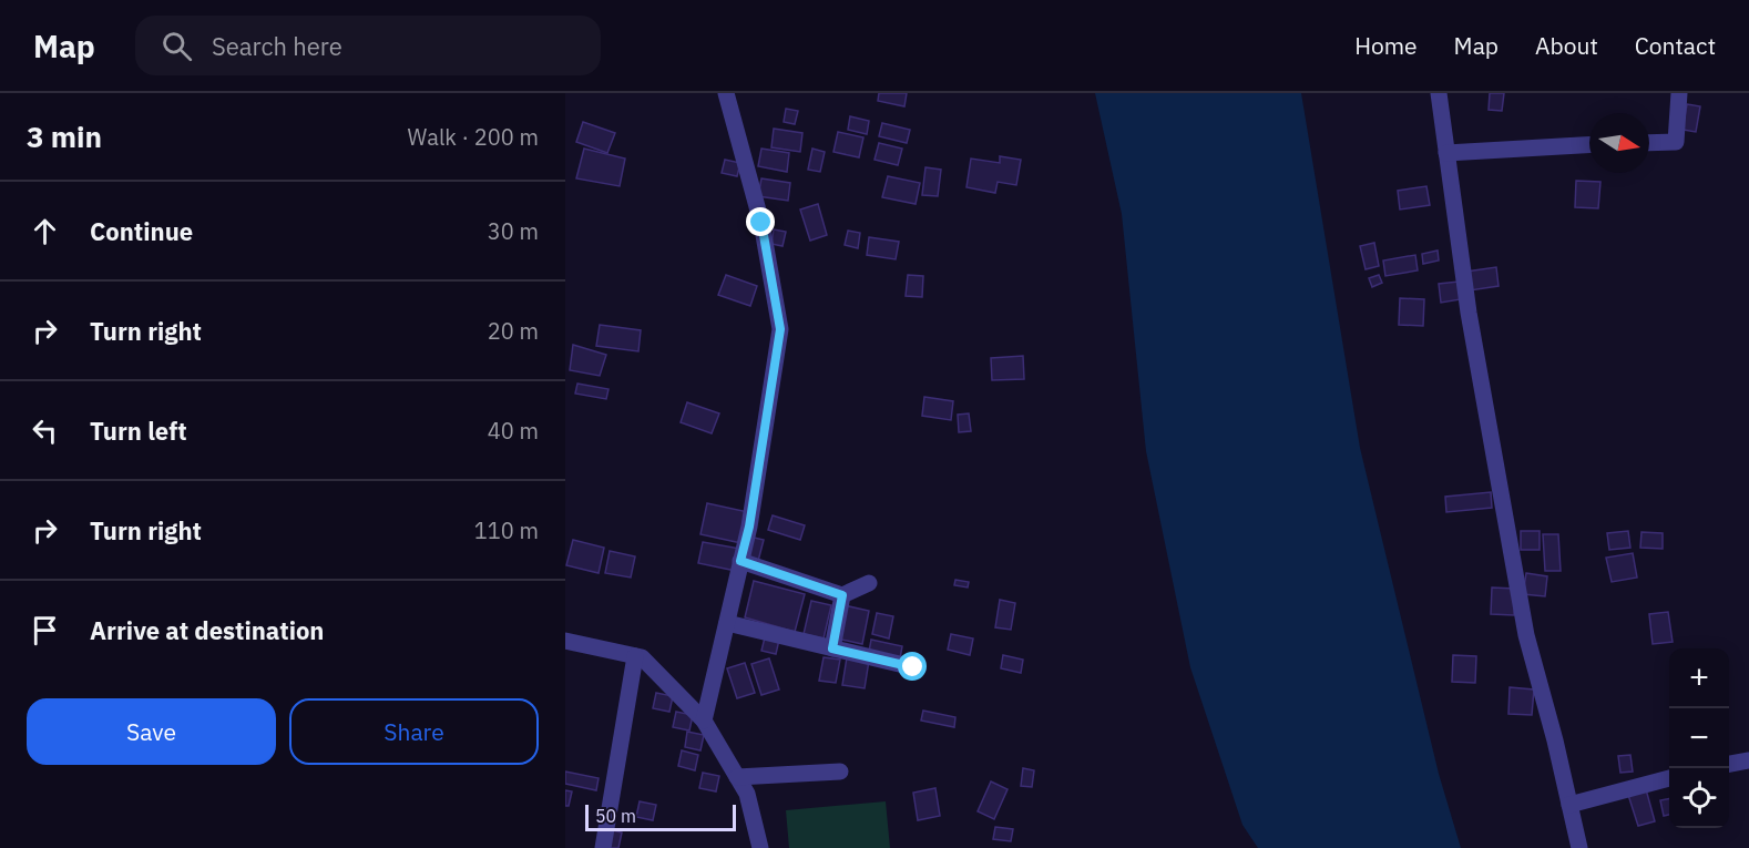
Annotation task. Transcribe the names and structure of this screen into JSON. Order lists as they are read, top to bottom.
{
  "scale_bar": "50 m",
  "north": "right",
  "page": {
    "header": "Map",
    "search": "Search here",
    "nav": [
      "Home",
      "Map",
      "About",
      "Contact"
    ],
    "heading": ["3 min", "Walk · 200 m"],
    "list": [
      ["Continue", "30 m"],
      ["Turn right", "20 m"],
      ["Turn left", "40 m"],
      ["Turn right", "110 m"],
      "Arrive at destination"
    ],
    "map_buttons": ["+", "−"],
    "buttons": ["Save", "Share"],
    "scale": "50 m"
  }
}
